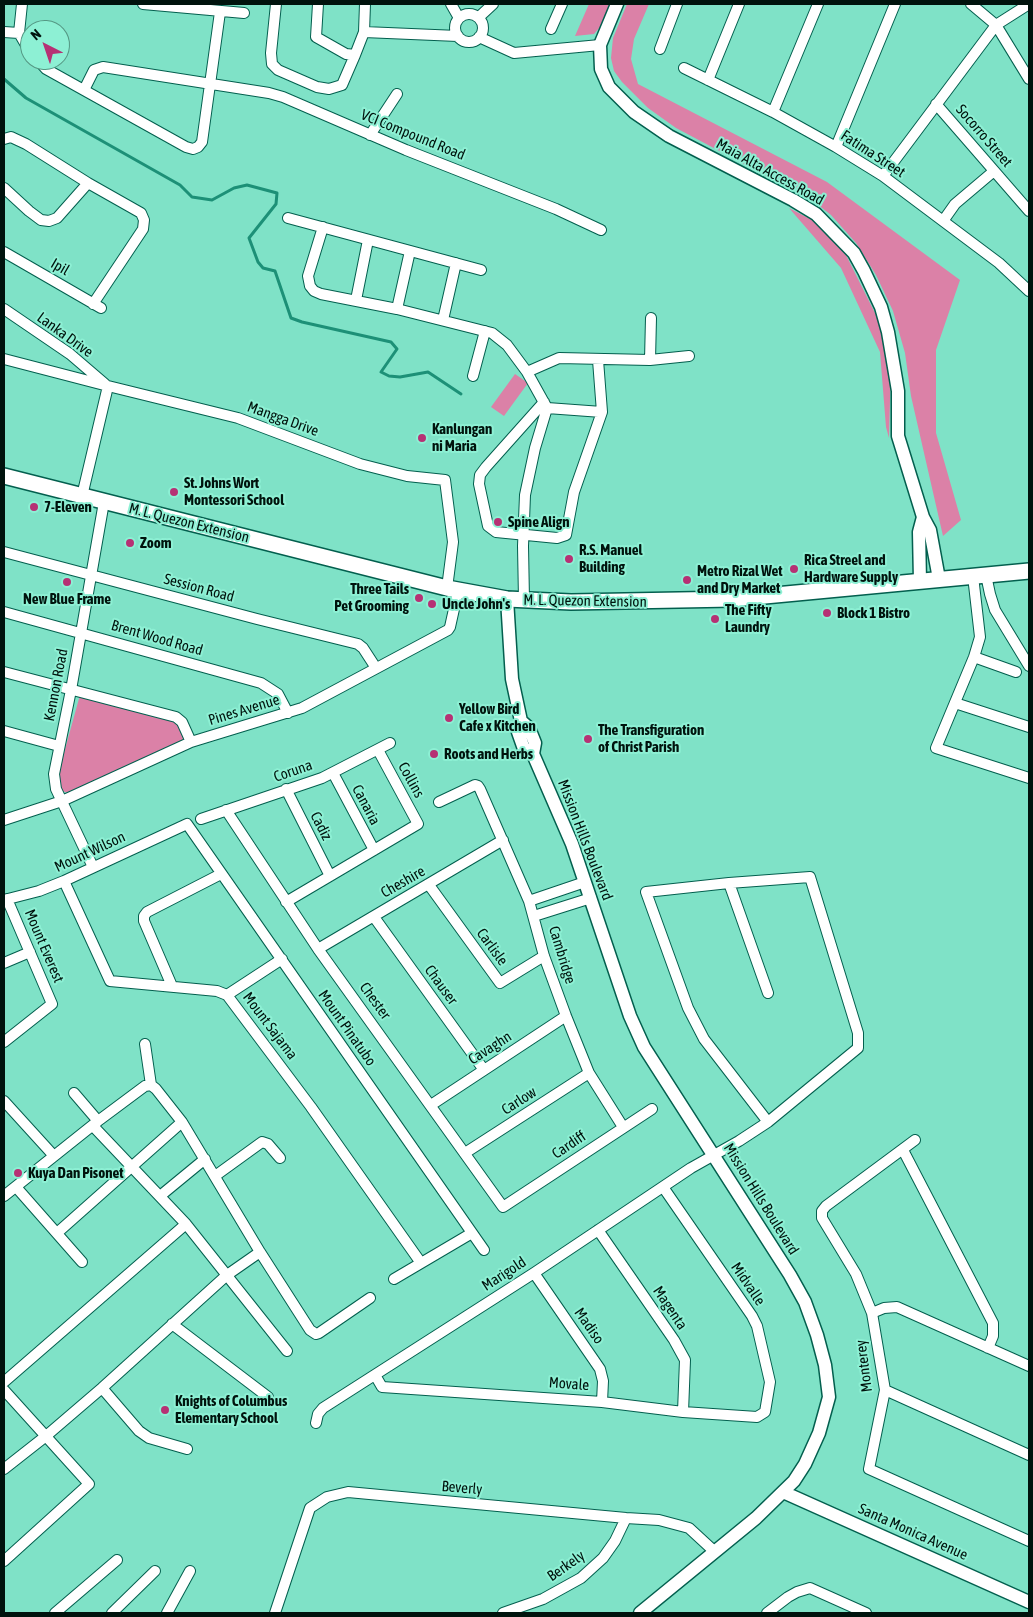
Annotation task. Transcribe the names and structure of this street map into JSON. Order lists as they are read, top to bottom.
{
  "streets": {
    "main road": ["M. L. Quezon Extension"],
    "street": [
      "VCI Compound Road",
      "Socorro Street",
      "Fatima Street",
      "Maia Alta Access Road",
      "Ipil",
      "Lanka Drive",
      "Mangga Drive",
      "Session Road",
      "Brent Wood Road",
      "Kennon Road",
      "Pines Avenue",
      "Coruna",
      "Collins",
      "Canaria",
      "Cadiz",
      "Mission Hills Boulevard",
      "Mount Wilson",
      "Cheshire",
      "Mount Everest",
      "Carlisle",
      "Cambridge",
      "Chauser",
      "Chester",
      "Mount Sajama",
      "Mount Pinatubo",
      "Cavaghn",
      "Carlow",
      "Cardiff",
      "Marigold",
      "Midvalle",
      "Magenta",
      "Madiso",
      "Monterey",
      "Movale",
      "Beverly",
      "Santa Monica Avenue",
      "Berkely"
    ]
  },
  "crossings": [
    ["Maia Alta Access Road", "M. L. Quezon Extension"],
    ["Lanka Drive", "Mangga Drive"],
    ["Mangga Drive", "M. L. Quezon Extension"],
    ["Mangga Drive", "Pines Avenue"],
    ["M. L. Quezon Extension", "Kennon Road"],
    ["M. L. Quezon Extension", "Pines Avenue"],
    ["M. L. Quezon Extension", "Mission Hills Boulevard"],
    ["Session Road", "Kennon Road"],
    ["Session Road", "Pines Avenue"],
    ["Brent Wood Road", "Kennon Road"],
    ["Brent Wood Road", "Pines Avenue"],
    ["Kennon Road", "Pines Avenue"],
    ["Kennon Road", "Mount Wilson"],
    ["Coruna", "Collins"],
    ["Coruna", "Canaria"],
    ["Coruna", "Cadiz"],
    ["Coruna", "Chester"],
    ["Collins", "Canaria"],
    ["Mission Hills Boulevard", "Marigold"],
    ["Mission Hills Boulevard", "Beverly"],
    ["Mission Hills Boulevard", "Santa Monica Avenue"],
    ["Mount Wilson", "Mount Everest"],
    ["Mount Wilson", "Mount Sajama"],
    ["Mount Wilson", "Mount Pinatubo"],
    ["Cheshire", "Carlisle"],
    ["Cheshire", "Cambridge"],
    ["Cheshire", "Chauser"],
    ["Cheshire", "Chester"],
    ["Carlisle", "Cambridge"],
    ["Cambridge", "Cavaghn"],
    ["Cambridge", "Carlow"],
    ["Cambridge", "Cardiff"],
    ["Chauser", "Cavaghn"],
    ["Chester", "Cavaghn"],
    ["Chester", "Carlow"],
    ["Chester", "Cardiff"],
    ["Marigold", "Midvalle"],
    ["Marigold", "Magenta"],
    ["Marigold", "Madiso"],
    ["Marigold", "Movale"],
    ["Midvalle", "Movale"],
    ["Magenta", "Movale"],
    ["Madiso", "Movale"],
    ["Beverly", "Berkely"]
  ],
  "places": [
    "Kanlungan ni Maria",
    "St. Johns Wort Montessori School",
    "7-Eleven",
    "Spine Align",
    "Zoom",
    "R.S. Manuel Building",
    "Rica Streel and Hardware Supply",
    "Metro Rizal Wet and Dry Market",
    "New Blue Frame",
    "Three Tails Pet Grooming",
    "Uncle John's",
    "Block 1 Bistro",
    "The Fifty Laundry",
    "Yellow Bird Cafe x Kitchen",
    "The Transfiguration of Christ Parish",
    "Roots and Herbs",
    "Kuya Dan Pisonet",
    "Knights of Columbus Elementary School"
  ],
  "north": "top left"
}
